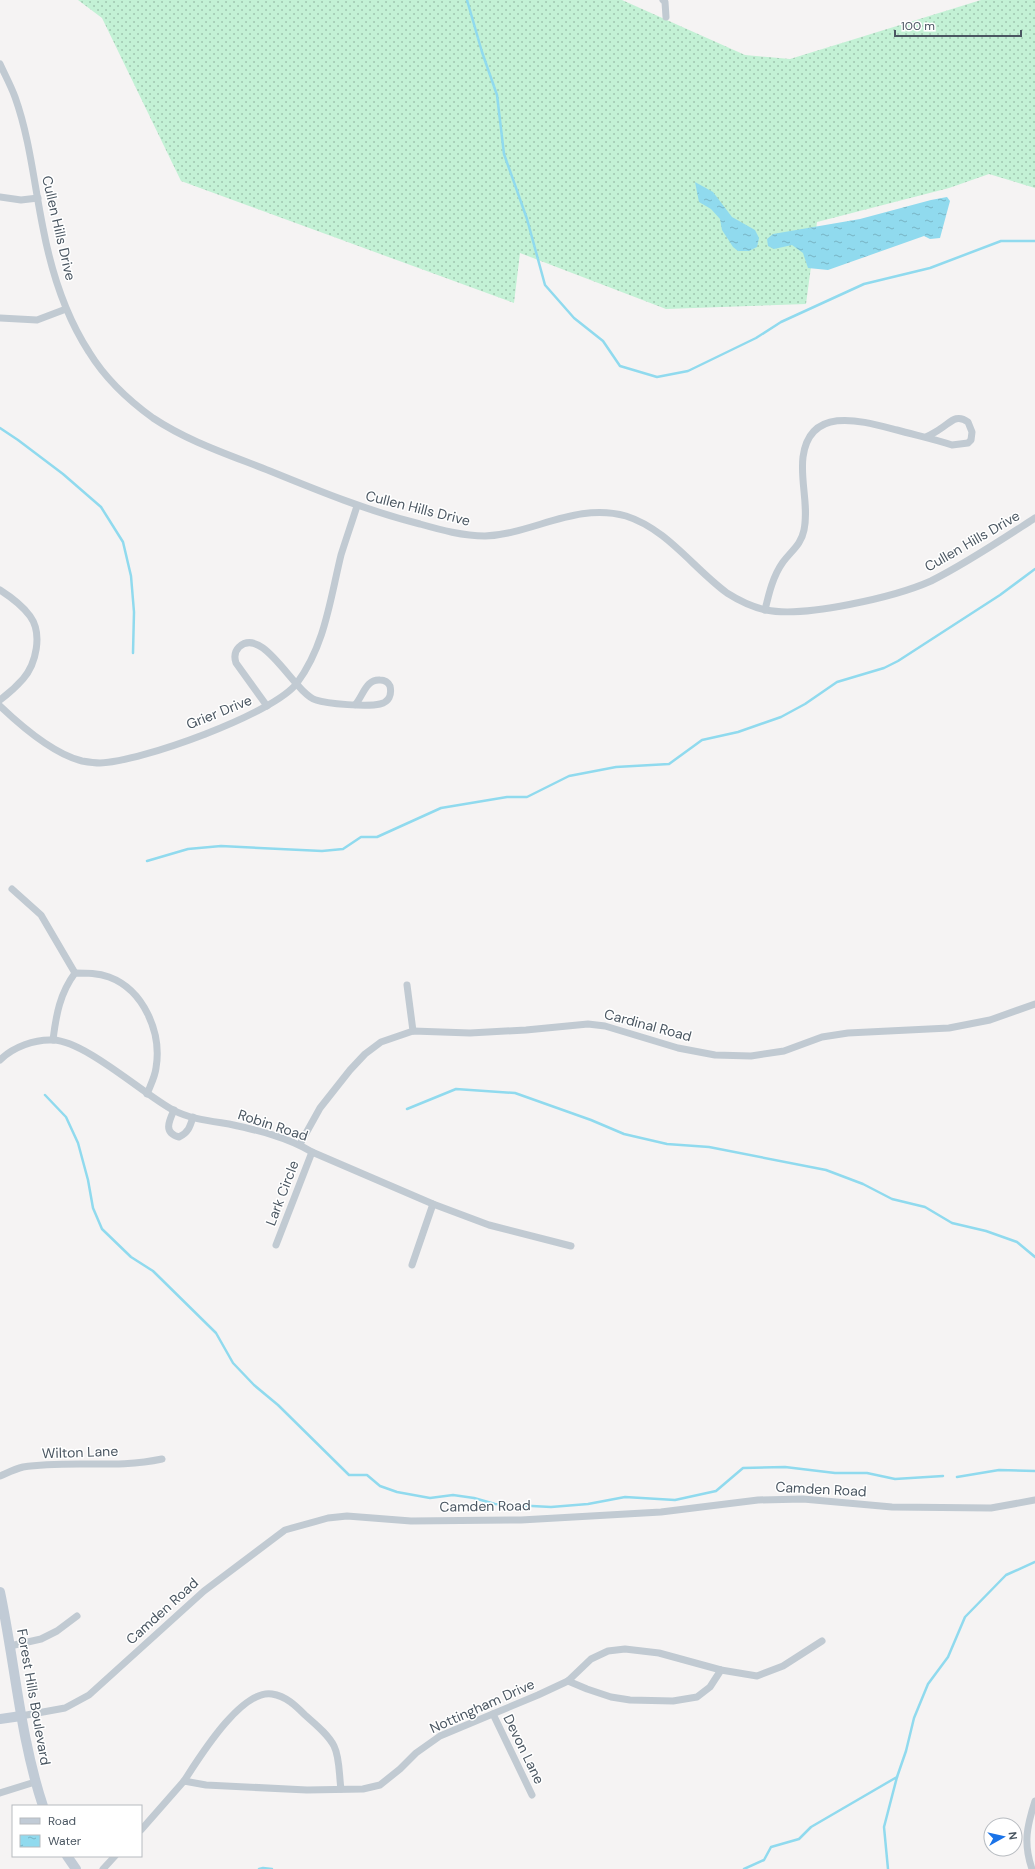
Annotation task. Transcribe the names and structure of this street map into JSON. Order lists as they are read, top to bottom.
{
  "streets": {
    "main road": ["Camden Road", "Forest Hills Boulevard"],
    "street": [
      "Cullen Hills Drive",
      "Grier Drive",
      "Cardinal Road",
      "Robin Road",
      "Lark Circle",
      "Wilton Lane",
      "Nottingham Drive",
      "Devon Lane"
    ]
  },
  "crossings": [
    ["Cullen Hills Drive", "Grier Drive"],
    ["Cardinal Road", "Robin Road"],
    ["Robin Road", "Lark Circle"],
    ["Camden Road", "Forest Hills Boulevard"],
    ["Nottingham Drive", "Devon Lane"]
  ],
  "legend": ["Road", "Water"],
  "scale_bar": "100 m",
  "north": "right"
}
